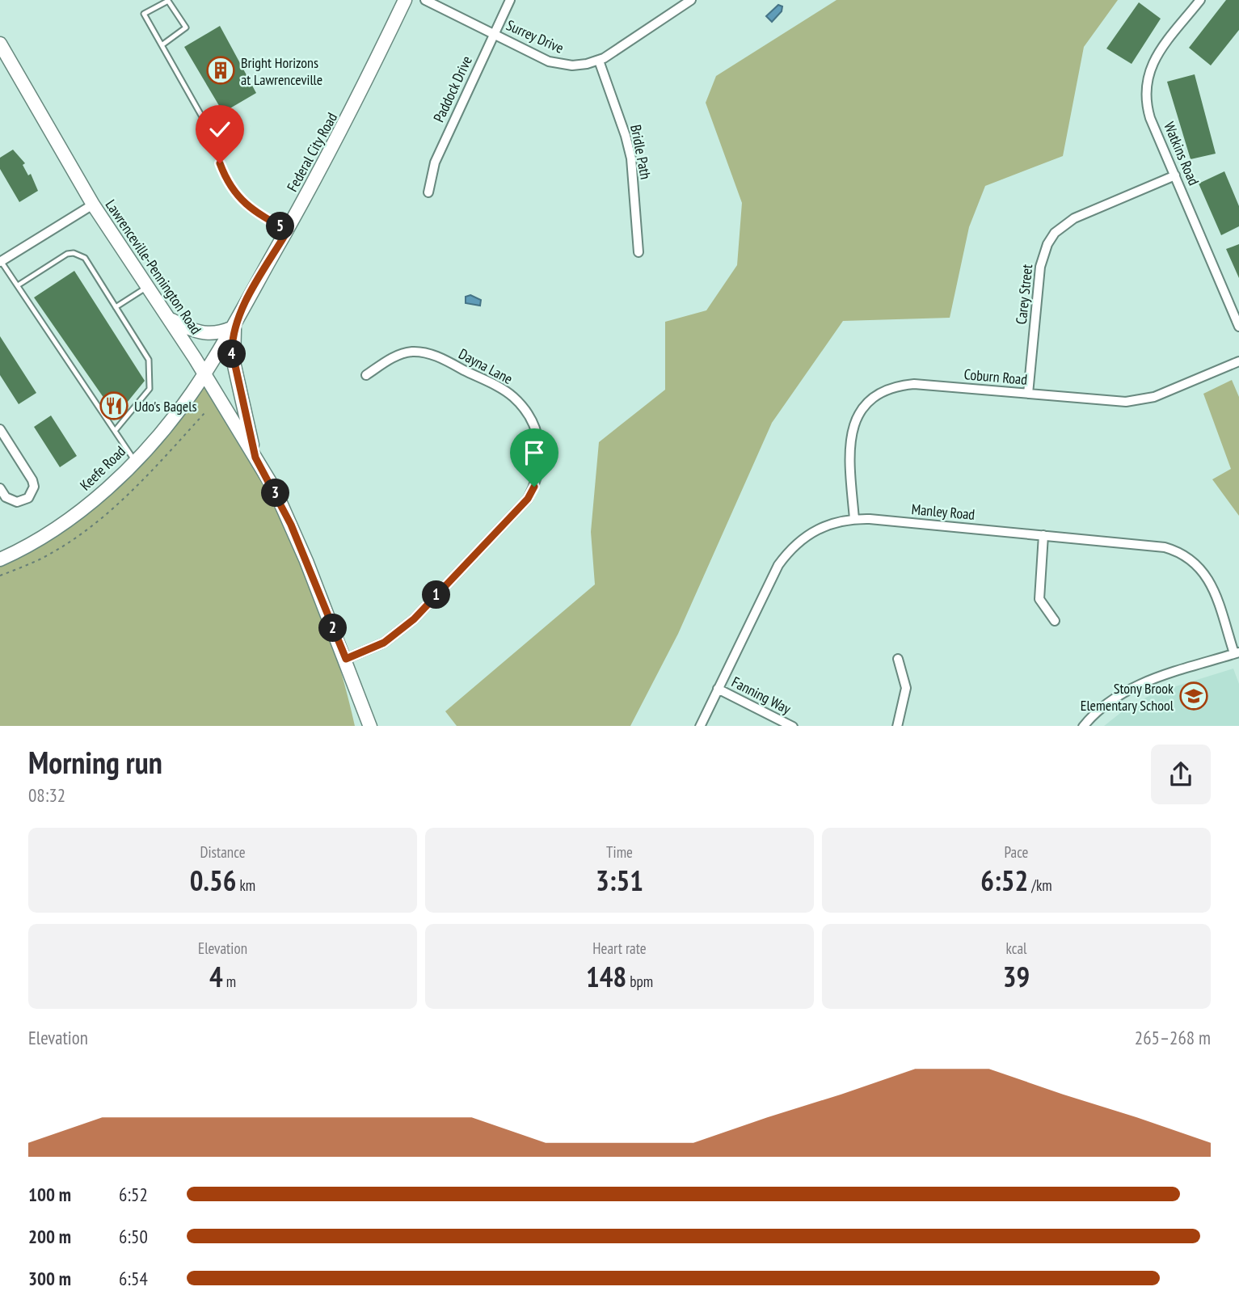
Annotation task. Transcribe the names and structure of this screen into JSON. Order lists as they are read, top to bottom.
{
  "streets": {
    "street": [
      "Surrey Drive",
      "Paddock Drive",
      "Federal City Road",
      "Bridle Path",
      "Watkins Road",
      "Lawrenceville-Pennington Road",
      "Carey Street",
      "Dayna Lane",
      "Coburn Road",
      "Keefe Road",
      "Manley Road",
      "Fanning Way"
    ]
  },
  "crossings": [
    ["Surrey Drive", "Paddock Drive"],
    ["Surrey Drive", "Bridle Path"],
    ["Federal City Road", "Lawrenceville-Pennington Road"],
    ["Federal City Road", "Keefe Road"],
    ["Watkins Road", "Carey Street"],
    ["Lawrenceville-Pennington Road", "Dayna Lane"],
    ["Lawrenceville-Pennington Road", "Keefe Road"],
    ["Carey Street", "Coburn Road"],
    ["Coburn Road", "Manley Road"],
    ["Manley Road", "Fanning Way"]
  ],
  "places": {
    "building": ["Bright Horizons at Lawrenceville"],
    "restaurant": ["Udo's Bagels"],
    "school or university": ["Stony Brook Elementary School"]
  },
  "page": {
    "pins": [
      "5",
      "4",
      "3",
      "1",
      "2"
    ],
    "heading": ["Morning run", "08:32"],
    "stats": [
      ["Distance", "0.56 km"],
      ["Time", "3:51"],
      ["Pace", "6:52 /km"],
      ["Elevation", "4 m"],
      ["Heart rate", "148 bpm"],
      ["kcal", "39"]
    ],
    "chart": ["Elevation", "265–268 m"],
    "list": [
      {
        "name": "100 m",
        "note": "6:52"
      },
      {
        "name": "200 m",
        "note": "6:50"
      },
      {
        "name": "300 m",
        "note": "6:54"
      }
    ]
  }
}
